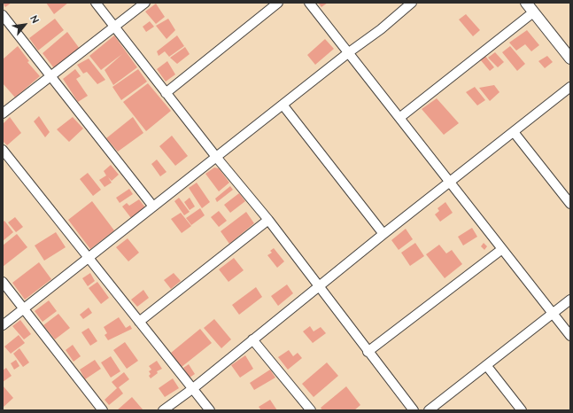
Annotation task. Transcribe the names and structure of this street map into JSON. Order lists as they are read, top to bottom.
{
  "north": "top right"
}
